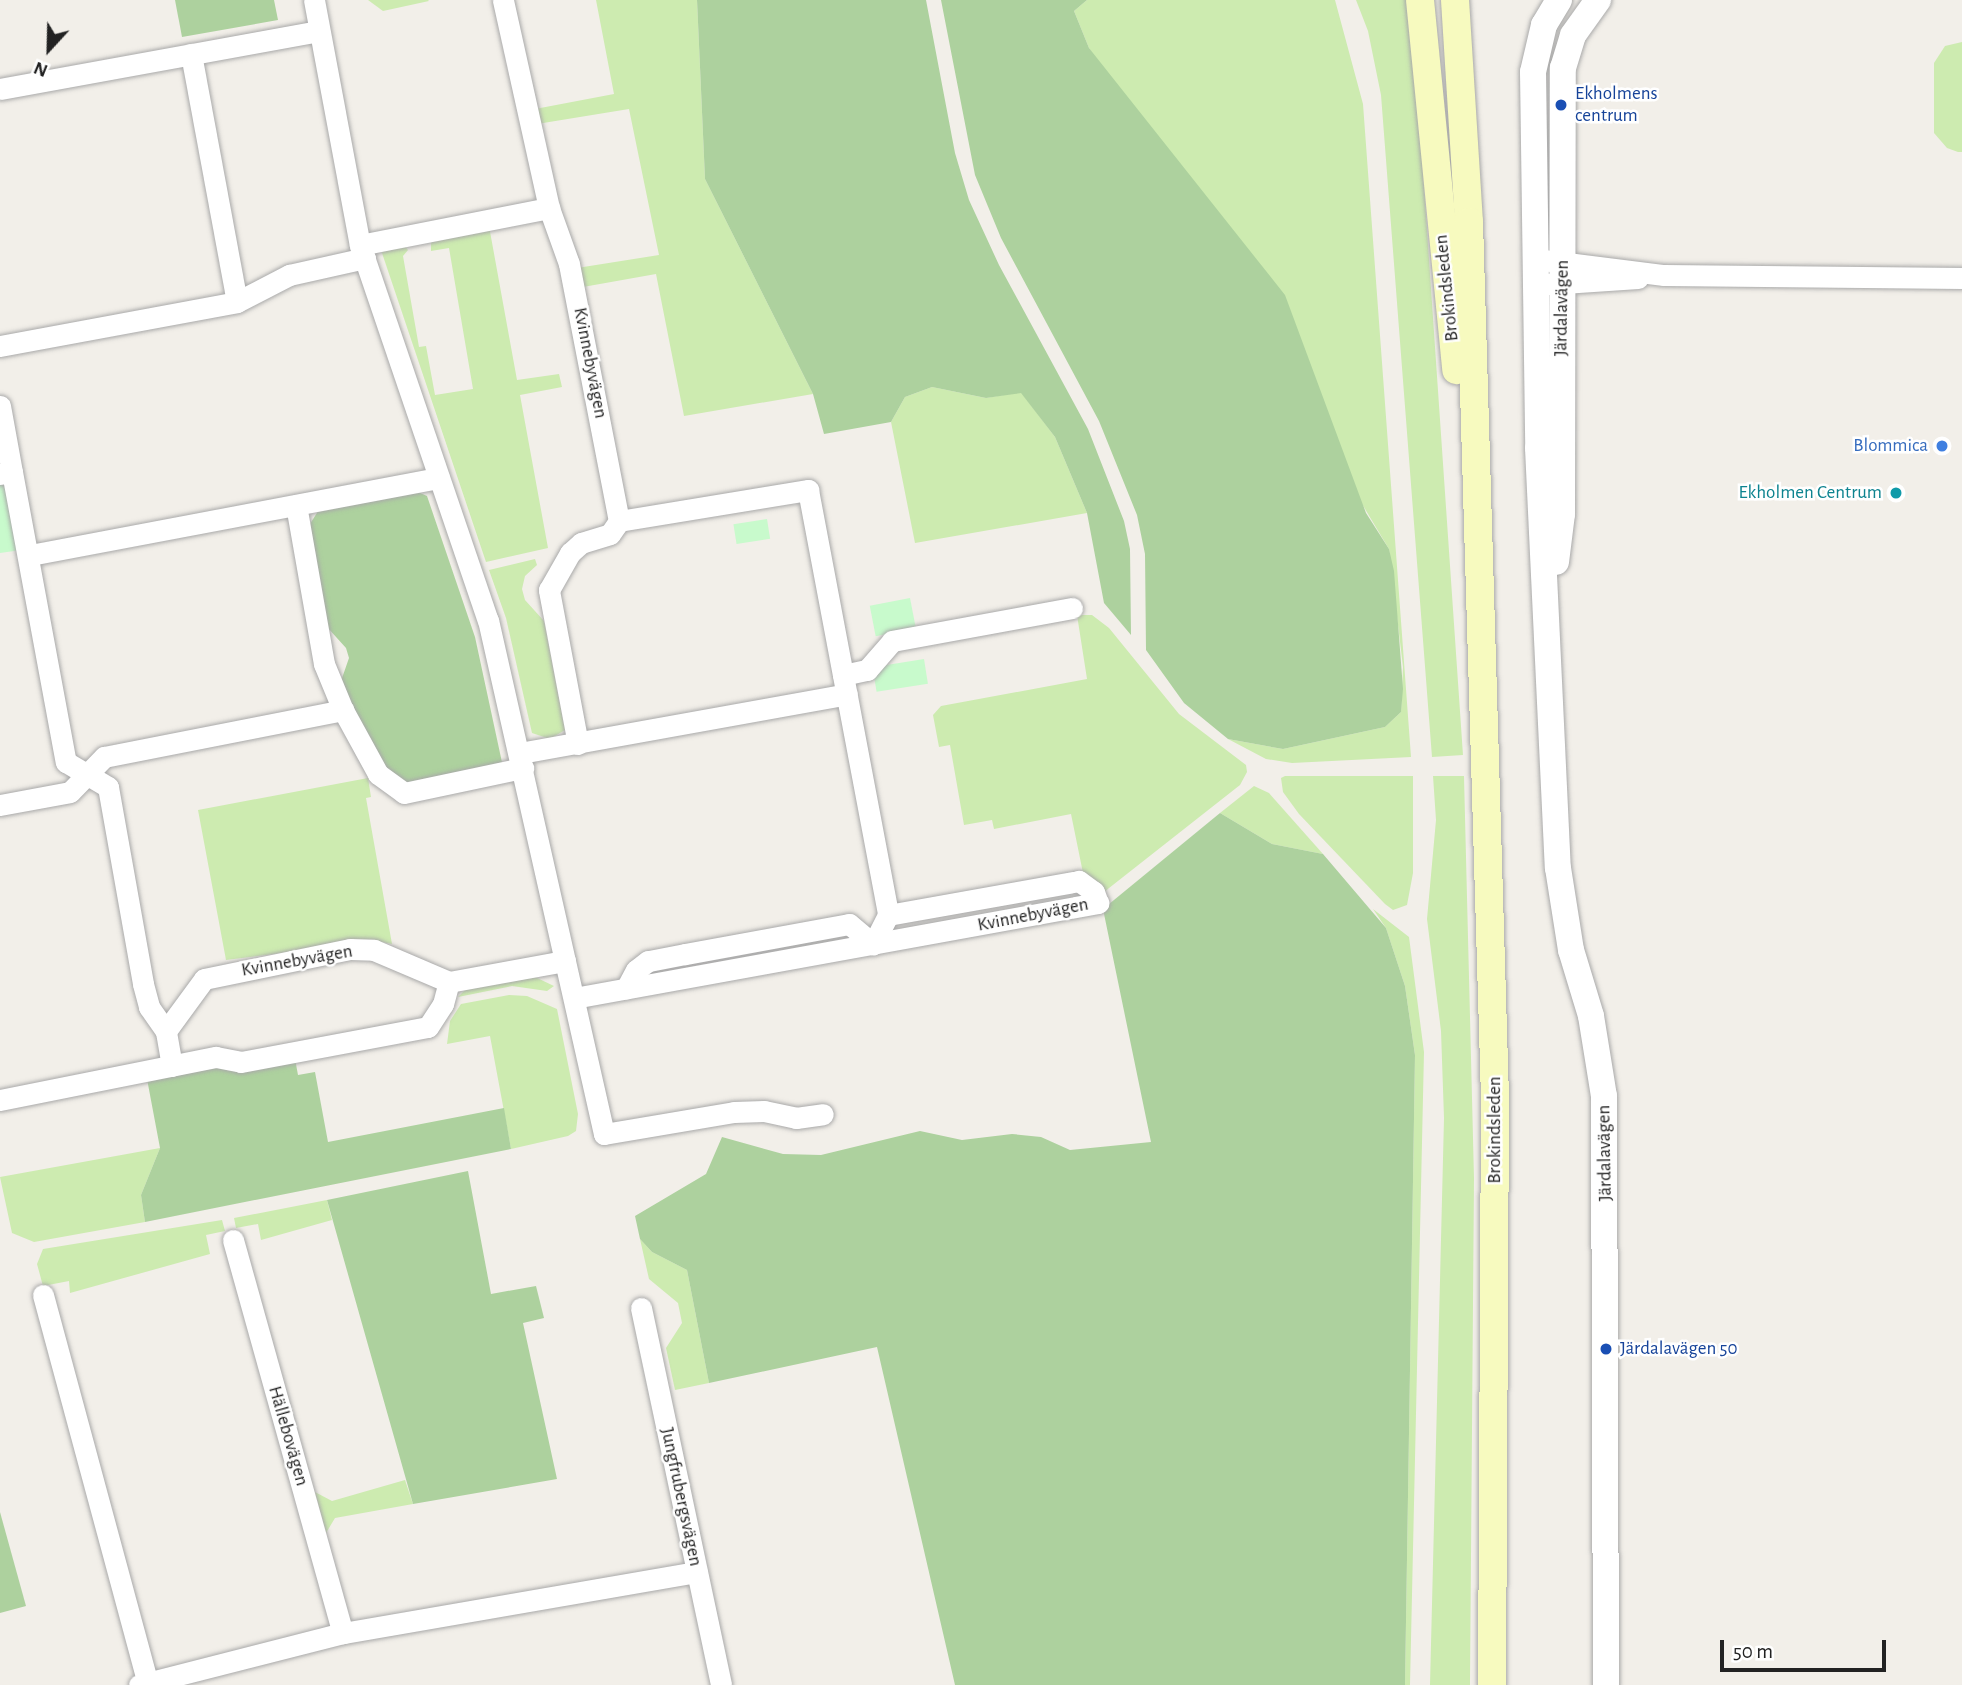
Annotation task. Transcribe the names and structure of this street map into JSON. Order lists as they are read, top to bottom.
{
  "streets": {
    "main road": ["Brokindsleden"],
    "street": [
      "Järdalavägen",
      "Kvinnebyvägen",
      "Hällebovägen",
      "Jungfrubergsvägen"
    ]
  },
  "places": [
    "Ekholmens centrum",
    "Blommica",
    "Ekholmen Centrum",
    "Järdalavägen 50"
  ],
  "scale_bar": "50 m",
  "north": "bottom"
}
